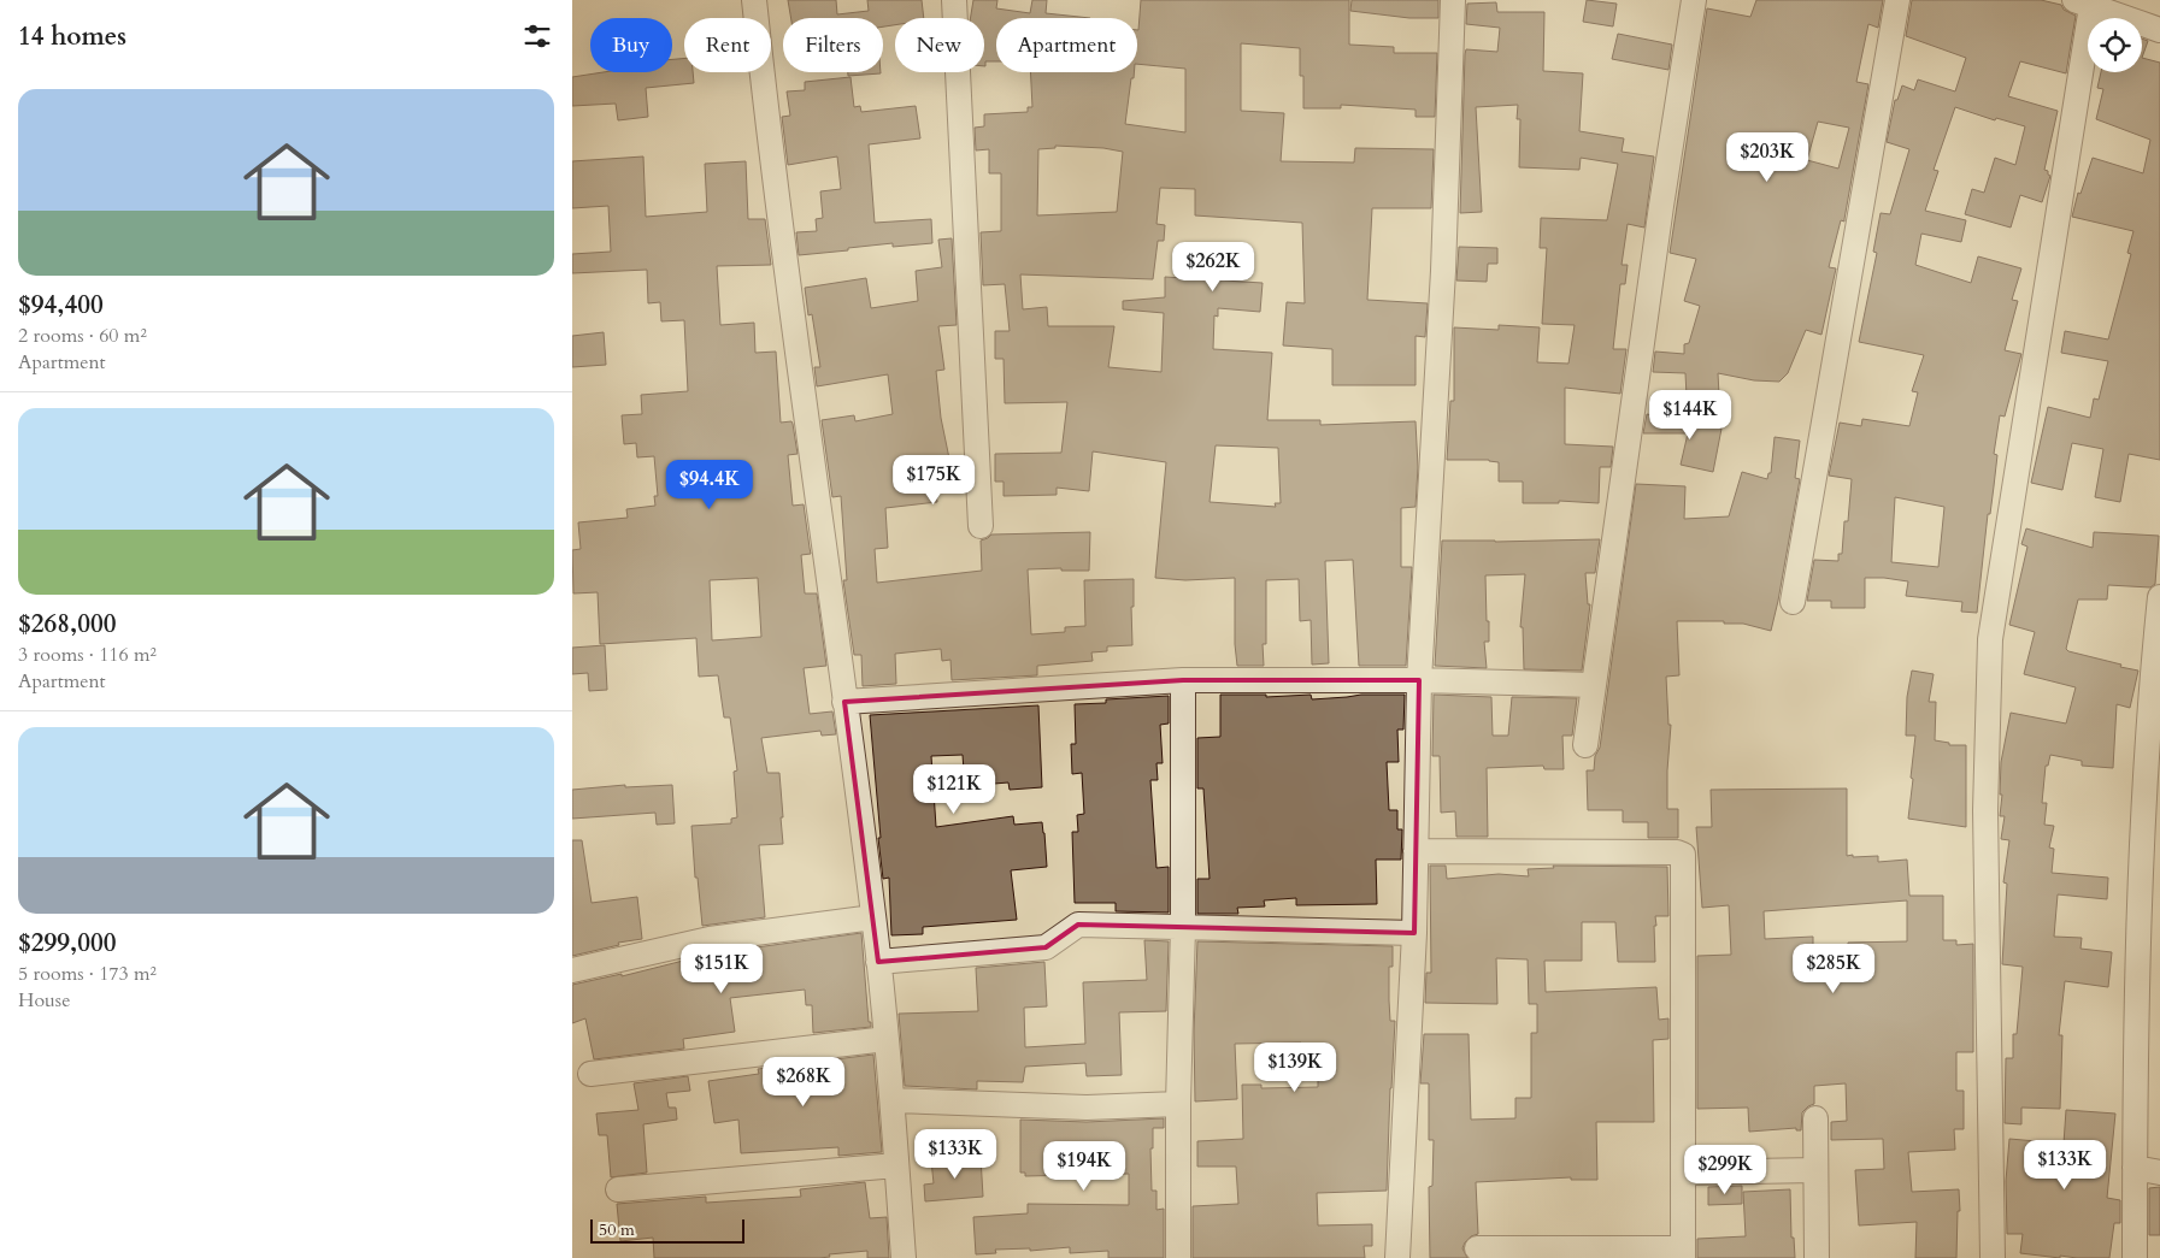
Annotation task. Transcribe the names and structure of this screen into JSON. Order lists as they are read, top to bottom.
{
  "scale_bar": "50 m",
  "page": {
    "heading": "14 homes",
    "chip": [
      "Buy",
      "Rent",
      "Filters",
      "New",
      "Apartment"
    ],
    "list": [
      {
        "name": "$94,400",
        "note": "2 rooms · 60 m² · Apartment"
      },
      {
        "name": "$268,000",
        "note": "3 rooms · 116 m² · Apartment"
      },
      {
        "name": "$299,000",
        "note": "5 rooms · 173 m² · House"
      }
    ],
    "price": [
      "$203K",
      "$262K",
      "$144K",
      "$175K",
      "$94.4K",
      "$121K",
      "$151K",
      "$285K",
      "$139K",
      "$268K",
      "$133K",
      "$133K",
      "$194K",
      "$299K"
    ],
    "scale": "50 m"
  }
}
